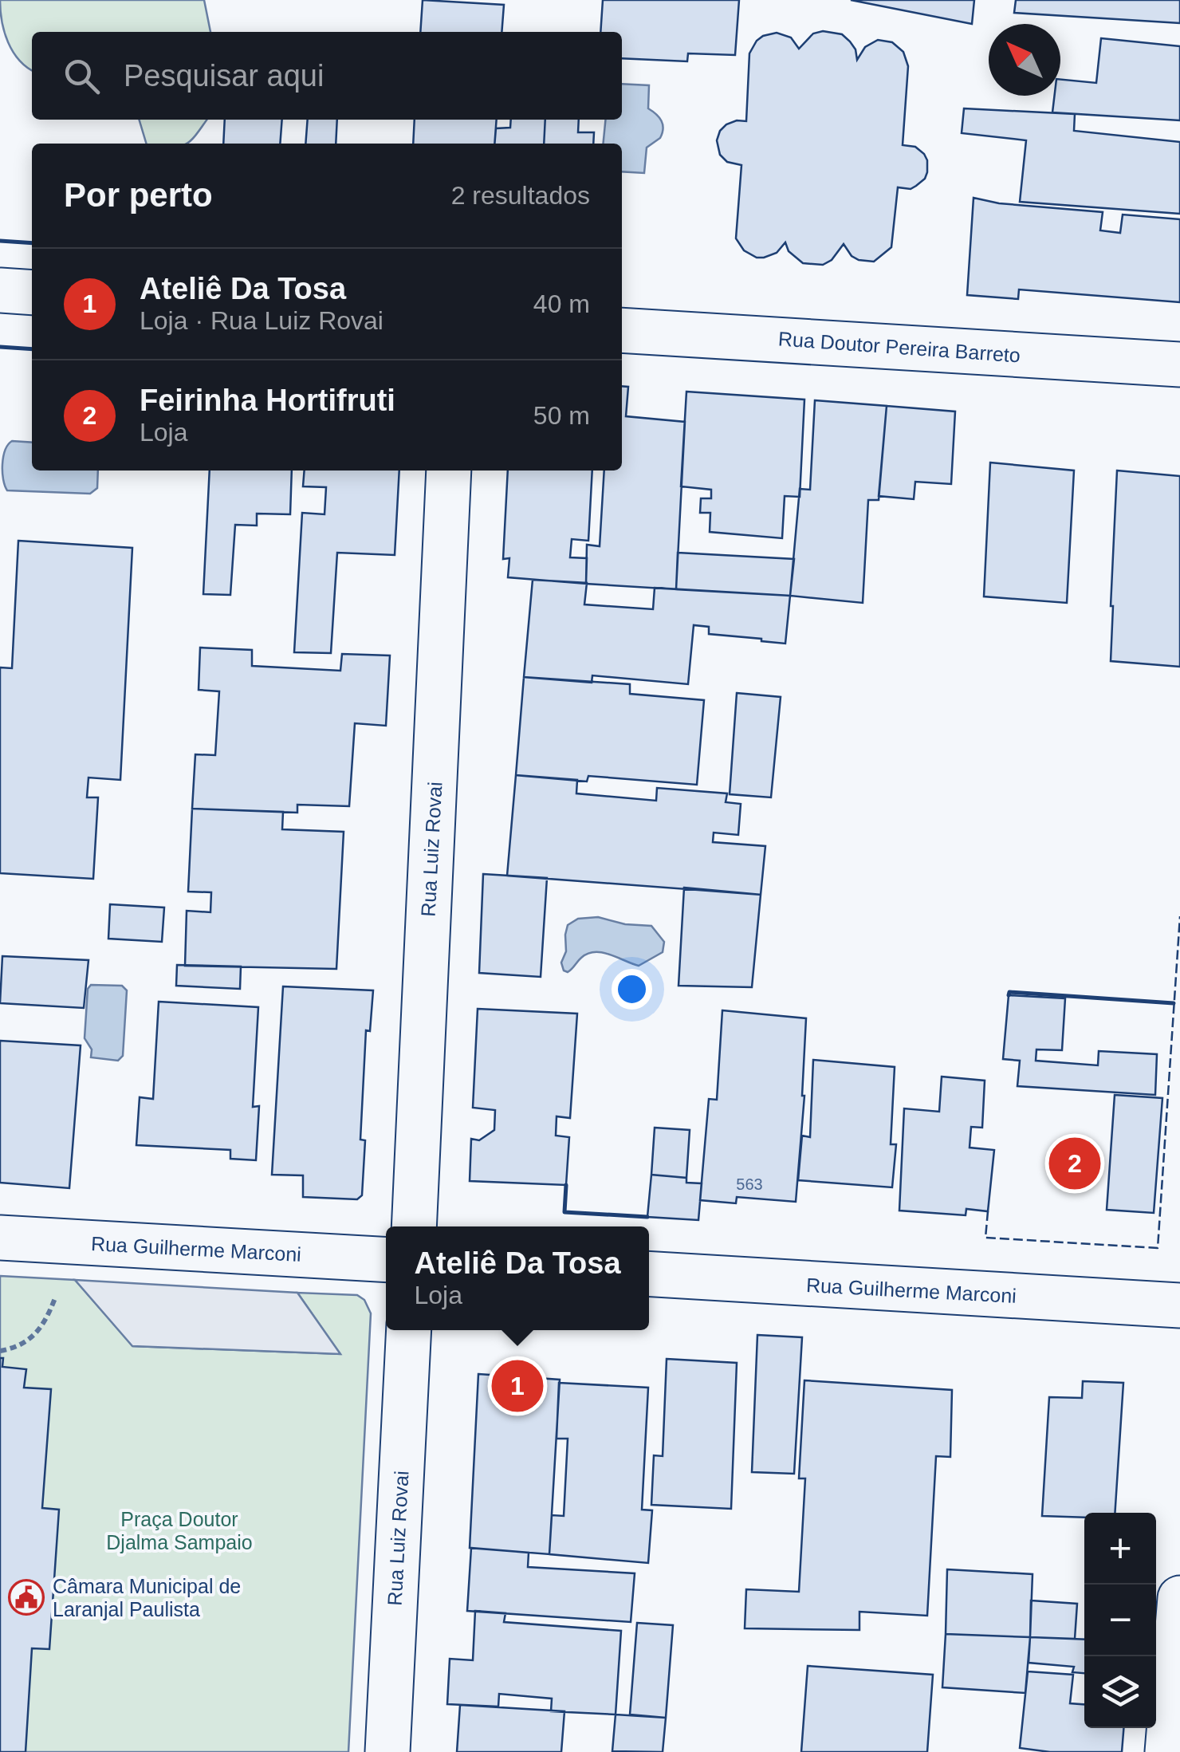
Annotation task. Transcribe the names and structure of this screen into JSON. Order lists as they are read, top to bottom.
{
  "streets": {
    "street": ["Rua Doutor Pereira Barreto", "Rua Luiz Rovai", "Rua Guilherme Marconi"]
  },
  "parks": ["Praça Doutor Djalma Sampaio"],
  "places": {
    "public building": ["Câmara Municipal de Laranjal Paulista"]
  },
  "house_numbers": ["563"],
  "north": "top left",
  "page": {
    "search": "Pesquisar aqui",
    "heading": ["Por perto", "2 resultados"],
    "list": [
      {
        "mark": "1",
        "name": "Ateliê Da Tosa",
        "note": "Loja · Rua Luiz Rovai",
        "value": "40 m"
      },
      {
        "mark": "2",
        "name": "Feirinha Hortifruti",
        "note": "Loja",
        "value": "50 m"
      }
    ],
    "pins": ["2", "1"],
    "popup": ["Ateliê Da Tosa", "Loja"],
    "map_buttons": ["+", "−"]
  }
}
